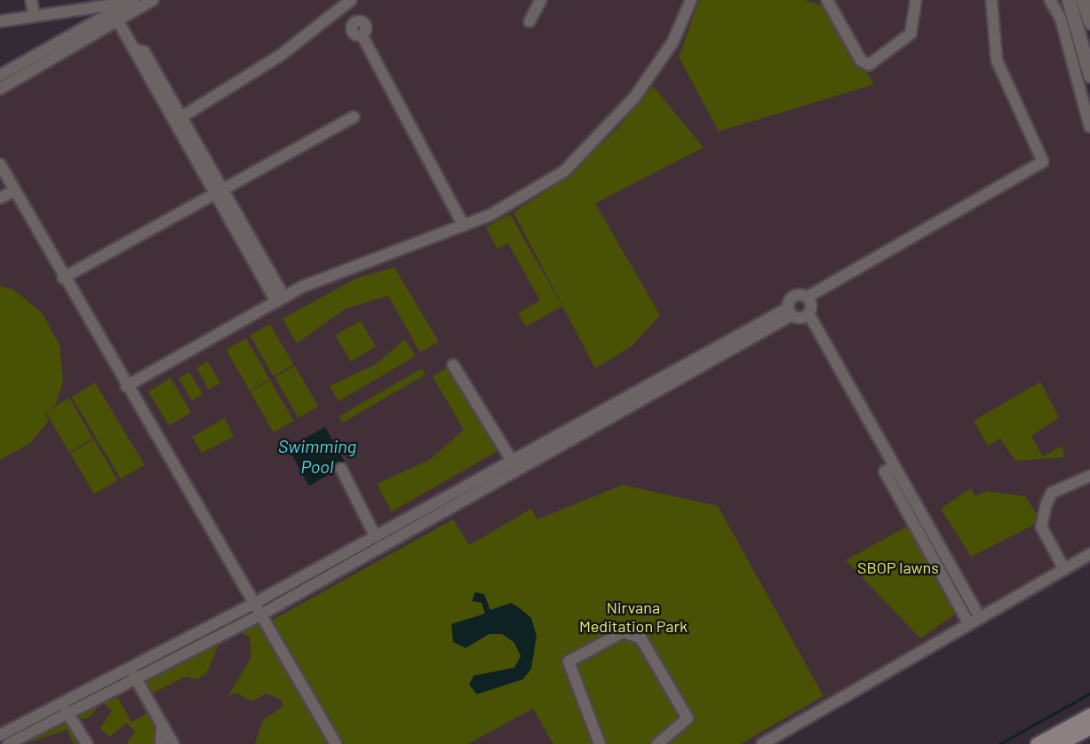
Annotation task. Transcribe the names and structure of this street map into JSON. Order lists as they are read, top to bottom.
{
  "water": ["Swimming Pool"],
  "parks": ["SBOP lawns", "Nirvana Meditation Park"]
}
